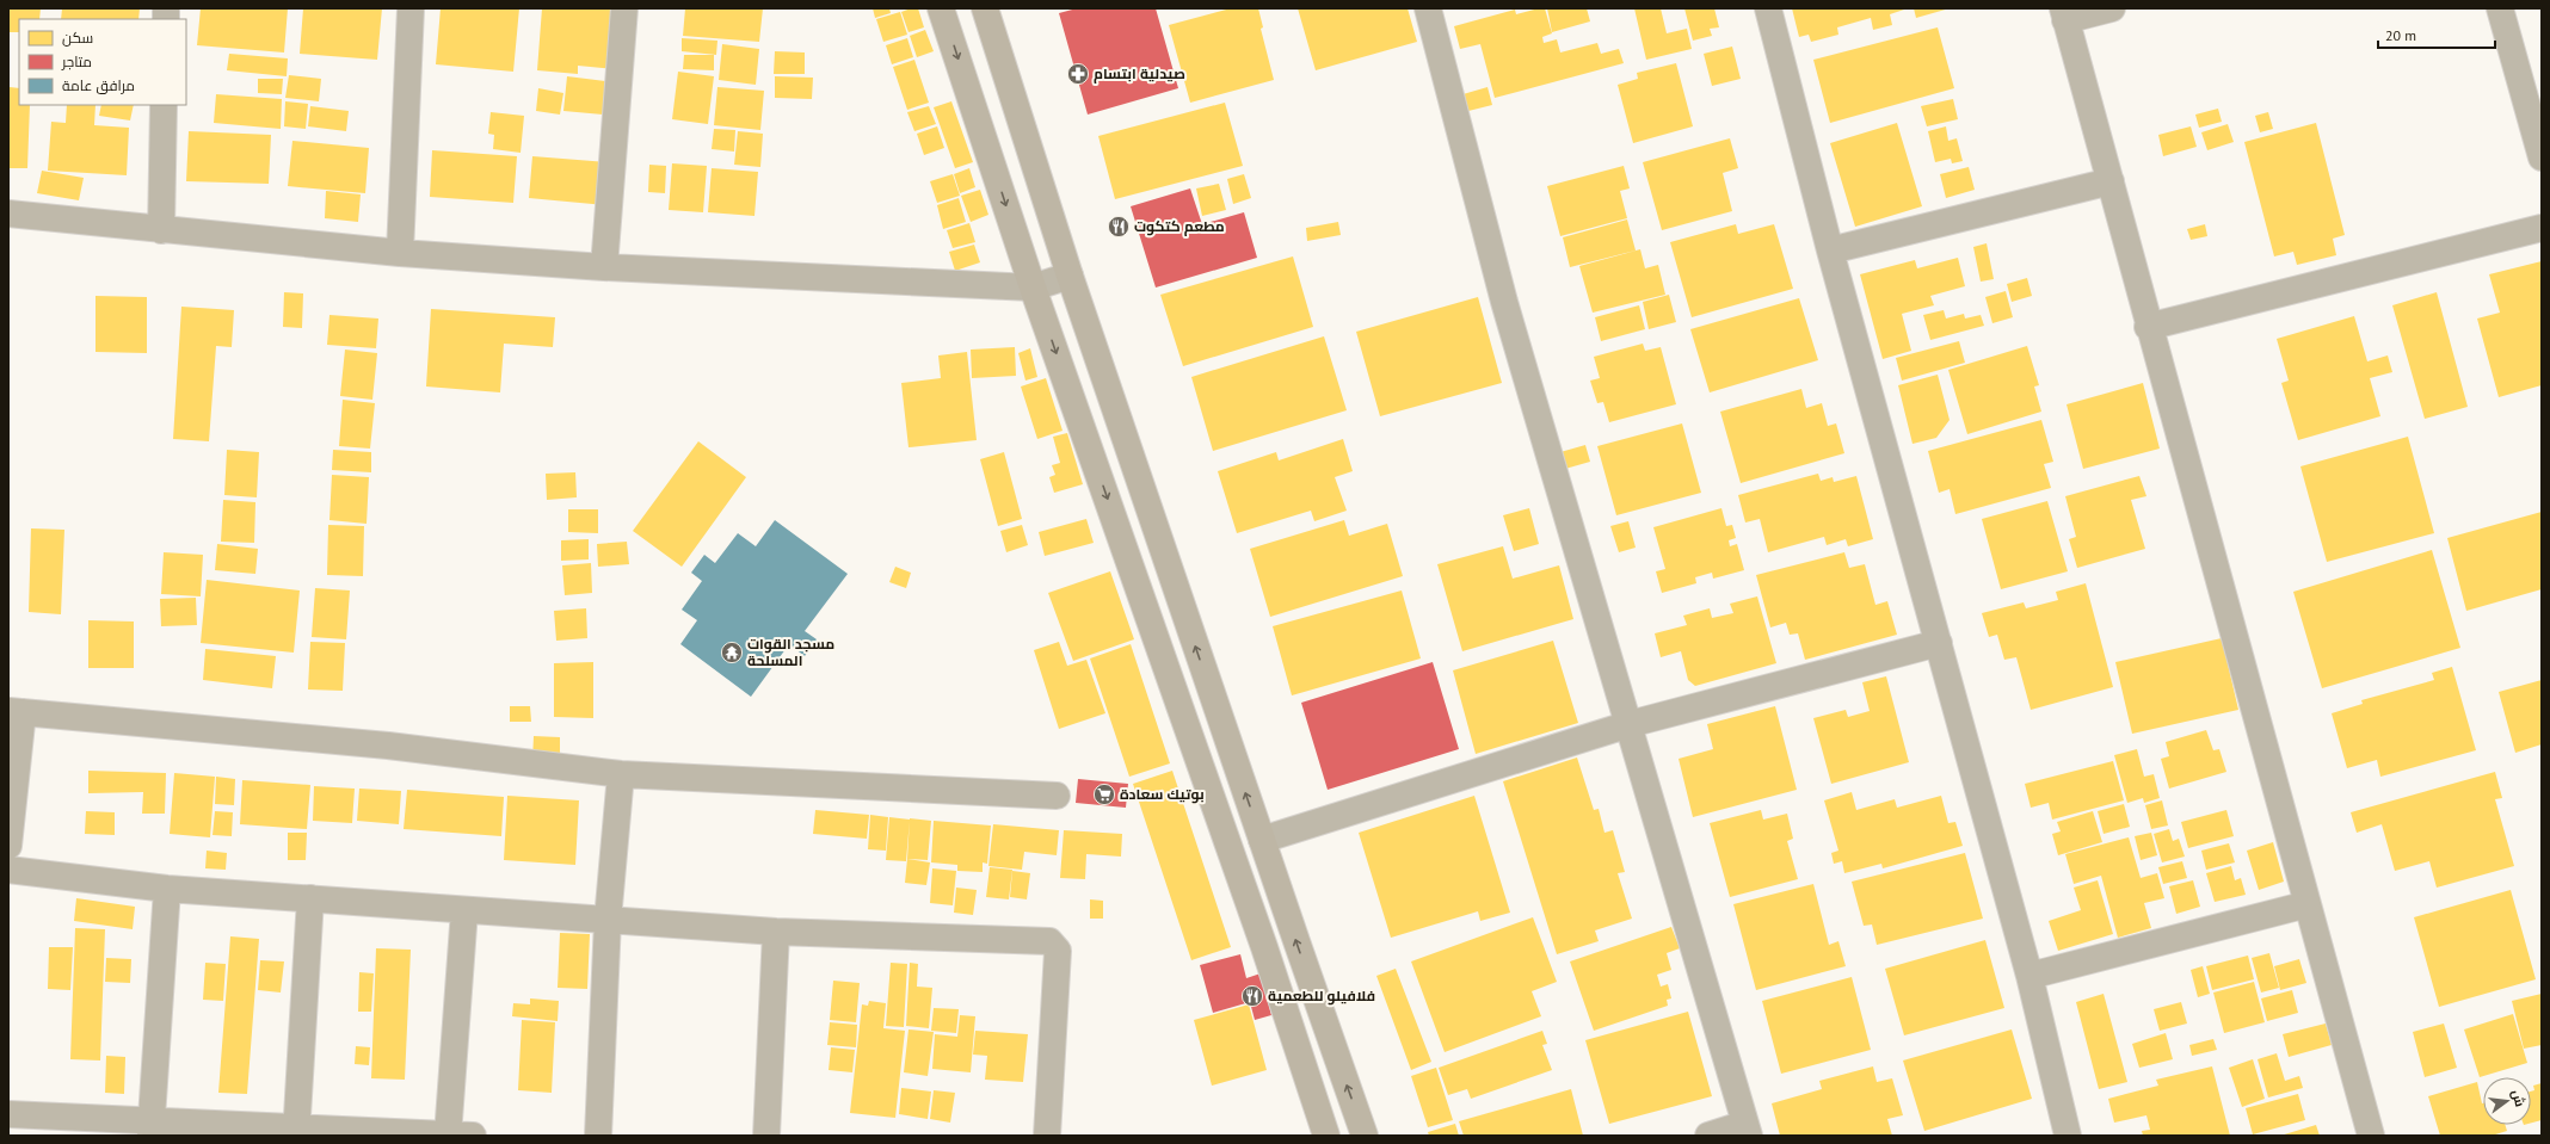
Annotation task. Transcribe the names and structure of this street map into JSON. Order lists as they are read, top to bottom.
{
  "places": {
    "pharmacy": ["صيدلية ابتسام"],
    "restaurant": ["مطعم كتكوت", "فلافيلو للطعمية"],
    "temple": ["مسجد القوات المسلحة"],
    "supermarket": ["بوتيك سعادة"]
  },
  "legend": ["سكن", "متاجر", "مرافق عامة"],
  "scale_bar": "20 m",
  "north": "right"
}
